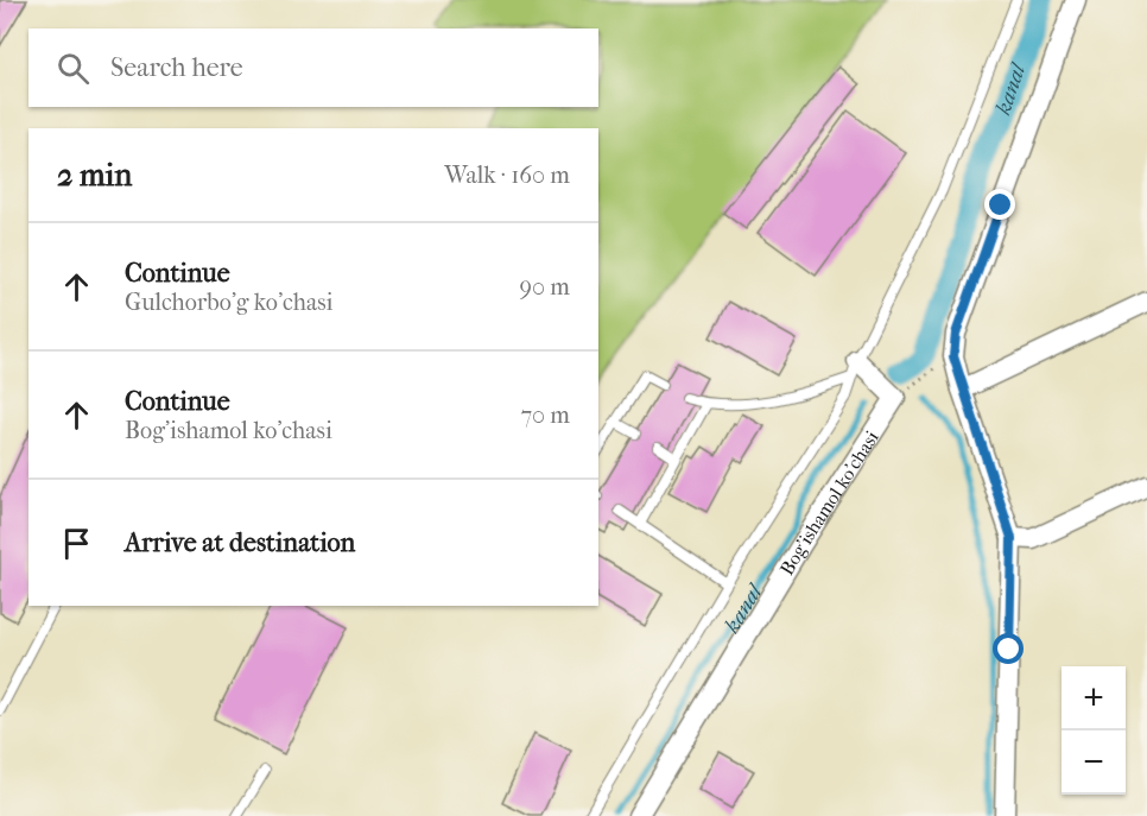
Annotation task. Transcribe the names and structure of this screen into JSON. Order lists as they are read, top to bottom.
{
  "streets": {
    "street": ["Bog'ishamol ko'chasi"]
  },
  "water": ["kanal"],
  "page": {
    "search": "Search here",
    "heading": ["2 min", "Walk · 160 m"],
    "list": [
      ["Continue", "Gulchorbo'g ko'chasi", "90 m"],
      ["Continue", "Bog'ishamol ko'chasi", "70 m"],
      "Arrive at destination"
    ],
    "map_buttons": ["+", "−"]
  }
}
